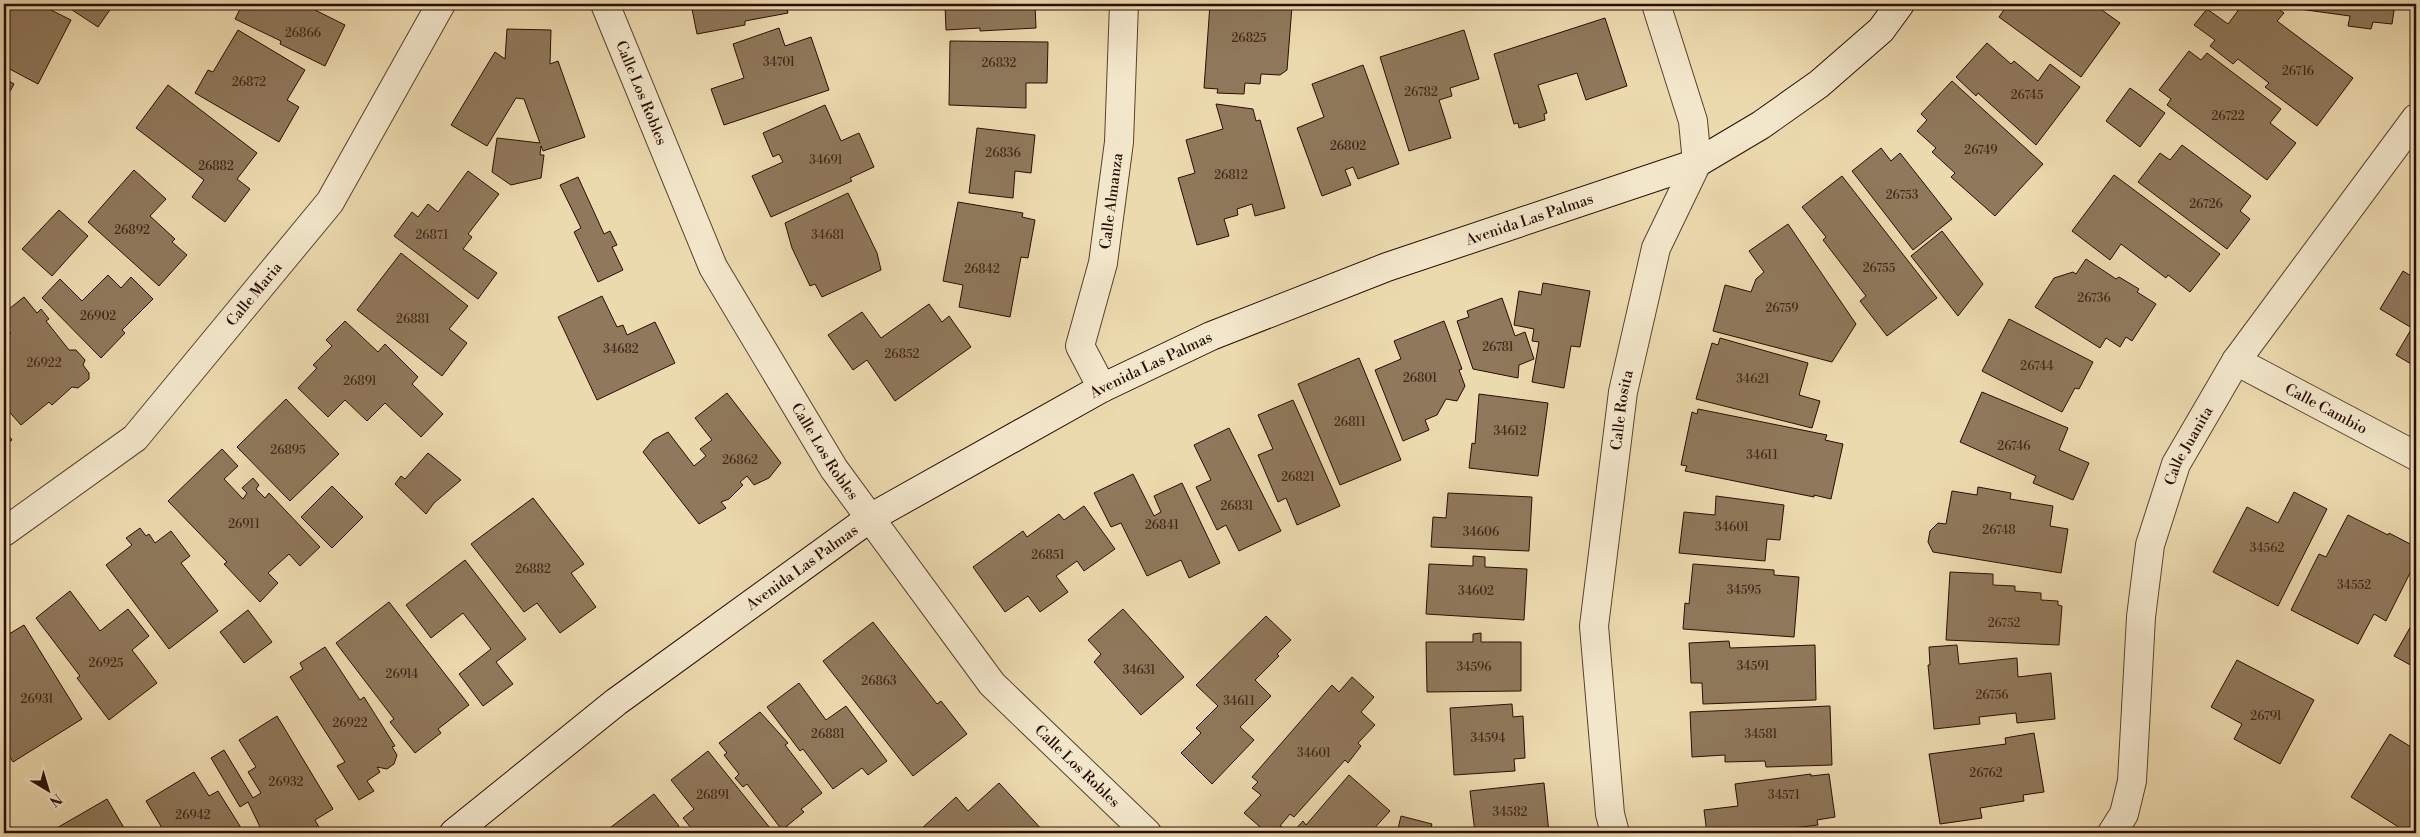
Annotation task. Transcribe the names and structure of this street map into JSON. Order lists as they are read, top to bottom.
{
  "streets": {
    "street": [
      "Calle Los Robles",
      "Calle Almanza",
      "Avenida Las Palmas",
      "Calle Maria",
      "Calle Cambio",
      "Calle Rosita",
      "Calle Juanita"
    ]
  },
  "crossings": [
    ["Calle Los Robles", "Avenida Las Palmas"],
    ["Calle Almanza", "Avenida Las Palmas"],
    ["Avenida Las Palmas", "Calle Rosita"],
    ["Calle Cambio", "Calle Juanita"]
  ],
  "house_numbers": [
    "26866",
    "26825",
    "34701",
    "26832",
    "26716",
    "26872",
    "26782",
    "26745",
    "26722",
    "26802",
    "26749",
    "26836",
    "34691",
    "26882",
    "26812",
    "26753",
    "26726",
    "26892",
    "26871",
    "34681",
    "26755",
    "26842",
    "26736",
    "26759",
    "26902",
    "26881",
    "26781",
    "34682",
    "26852",
    "26922",
    "26744",
    "26801",
    "34621",
    "26891",
    "26811",
    "34612",
    "26746",
    "26895",
    "34611",
    "26862",
    "26821",
    "26831",
    "26911",
    "26841",
    "34601",
    "26748",
    "34606",
    "34562",
    "26851",
    "26882",
    "34552",
    "34595",
    "34602",
    "26752",
    "26925",
    "34591",
    "34596",
    "34631",
    "26914",
    "26863",
    "26756",
    "26931",
    "34611",
    "26791",
    "26922",
    "26881",
    "34581",
    "34594",
    "34601",
    "26762",
    "26932",
    "26891",
    "34571",
    "34582",
    "26942"
  ],
  "north": "bottom right"
}
